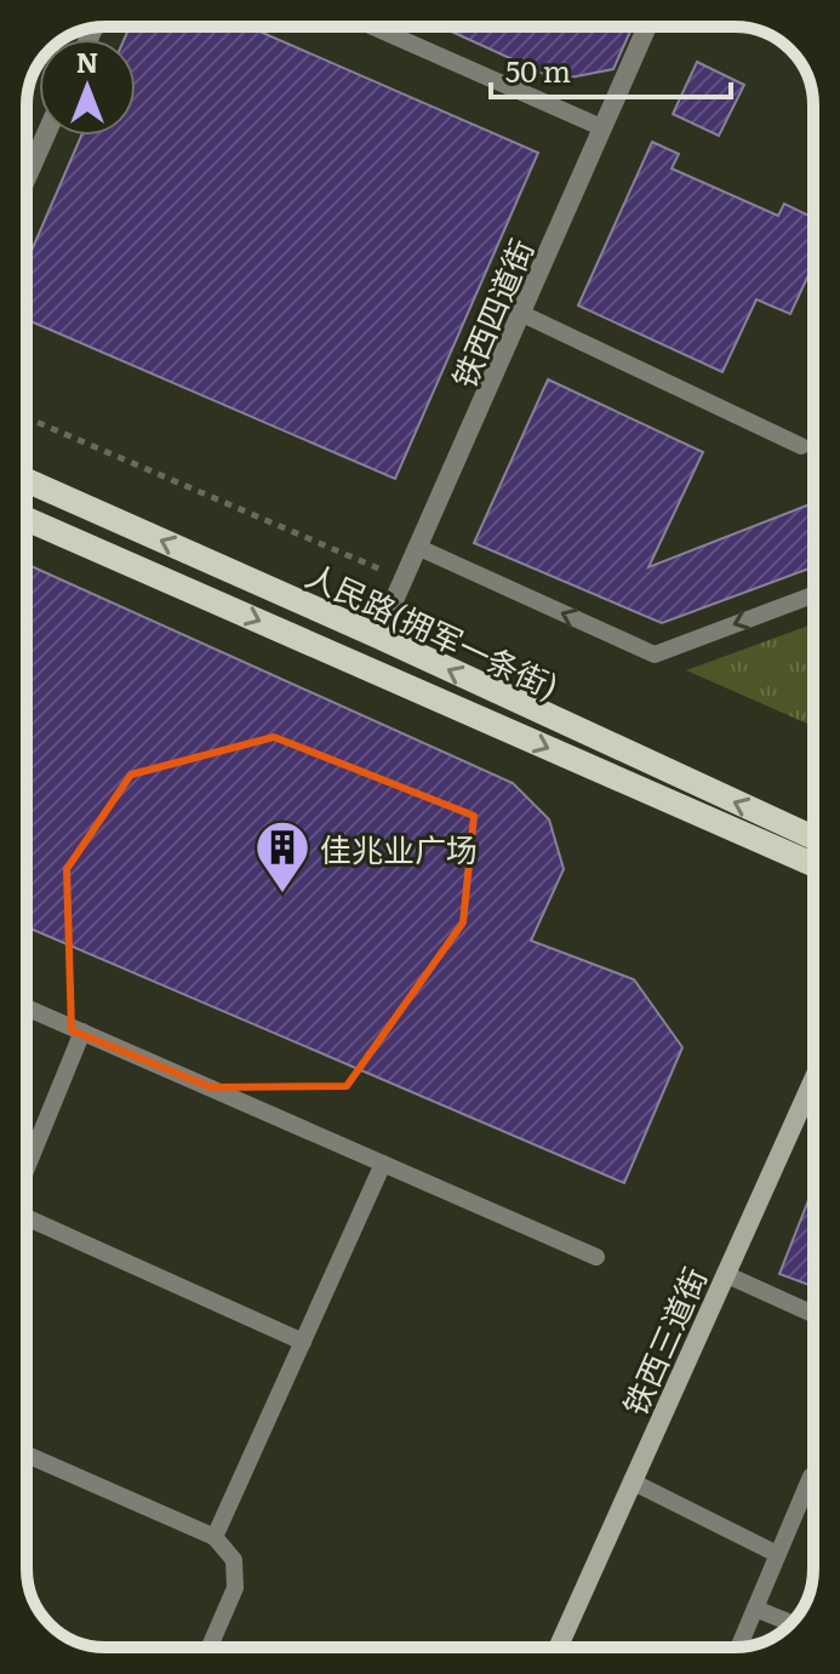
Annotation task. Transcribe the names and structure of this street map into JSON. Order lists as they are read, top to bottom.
{
  "streets": {
    "main road": ["人民路(拥军一条街)", "铁西三道街"],
    "street": ["铁西四道街"]
  },
  "crossings": [
    ["铁西四道街", "人民路(拥军一条街)"]
  ],
  "places": {
    "building": ["佳兆业广场"]
  },
  "scale_bar": "50 m",
  "north": "top"
}
